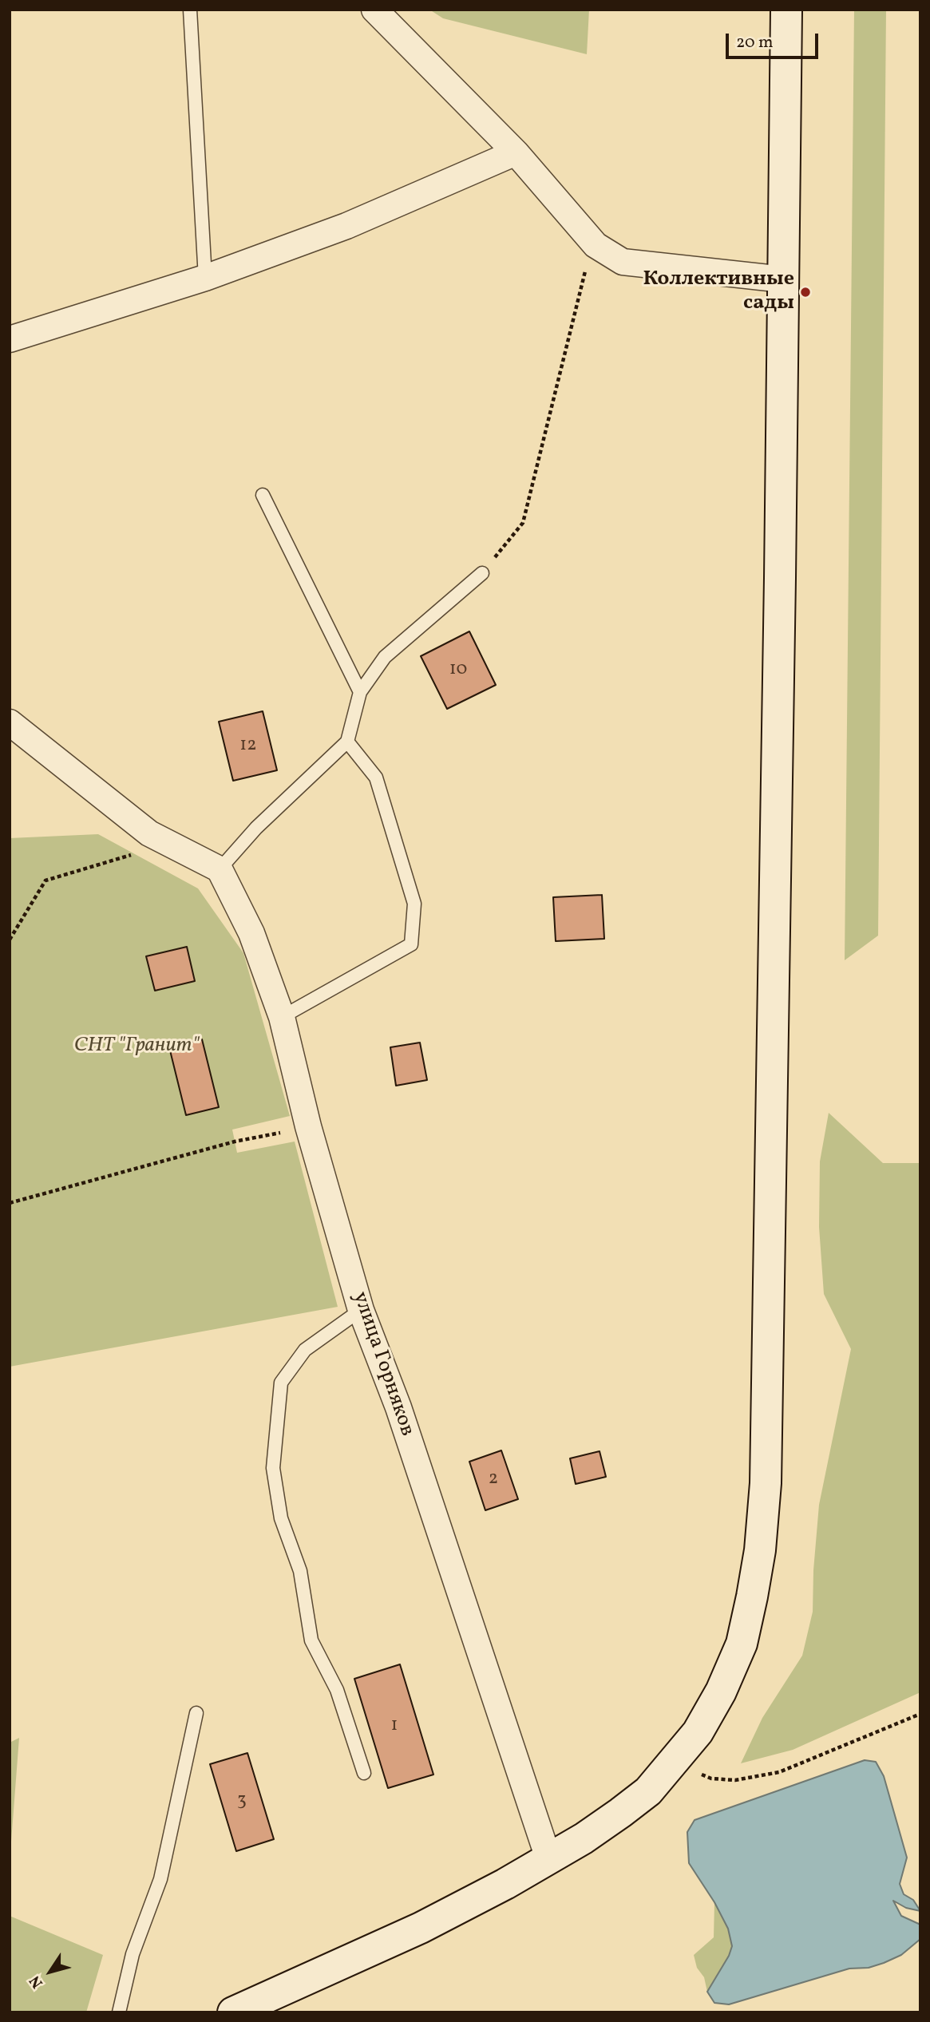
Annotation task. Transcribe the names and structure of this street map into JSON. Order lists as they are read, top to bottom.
{
  "streets": {
    "street": ["улица Горняков"]
  },
  "parks": ["СНТ \"Гранит\""],
  "places": ["Коллективные сады"],
  "house_numbers": [
    "10",
    "12",
    "2",
    "1",
    "3"
  ],
  "scale_bar": "20 m",
  "north": "bottom left"
}
